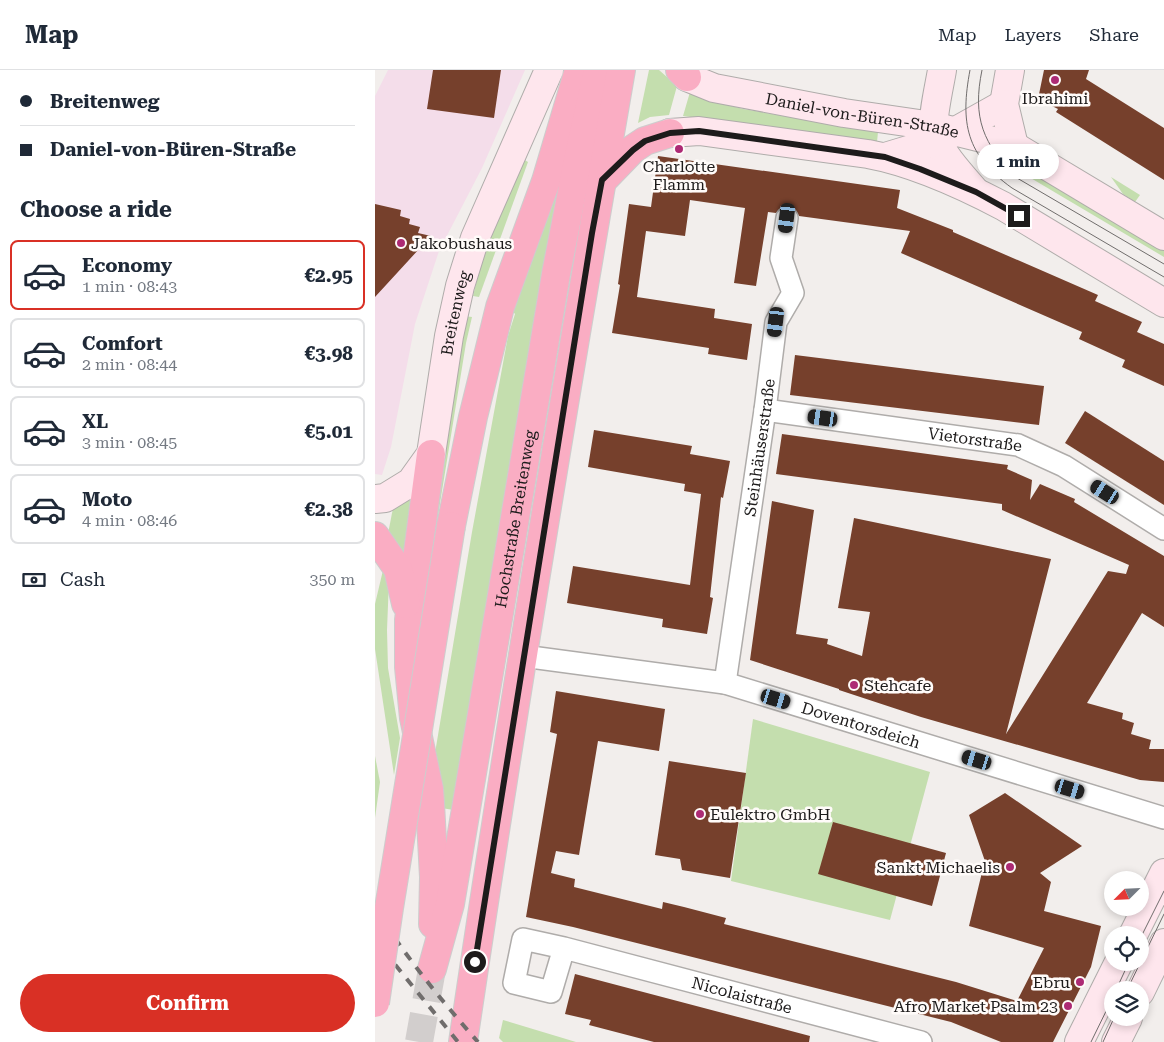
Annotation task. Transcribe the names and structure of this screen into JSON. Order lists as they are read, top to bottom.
{
  "streets": {
    "highway": ["Hochstraße Breitenweg"],
    "main road": ["Daniel-von-Büren-Straße", "Breitenweg"],
    "street": [
      "Vietorstraße",
      "Steinhäuserstraße",
      "Doventorsdeich",
      "Nicolaistraße"
    ]
  },
  "crossings": [
    ["Vietorstraße", "Steinhäuserstraße"],
    ["Steinhäuserstraße", "Doventorsdeich"]
  ],
  "places": [
    "Ibrahimi",
    "Charlotte Flamm",
    "Jakobushaus",
    "Stehcafe",
    "Eulektro GmbH",
    "Sankt Michaelis",
    "Ebru",
    "Afro Market Psalm 23"
  ],
  "north": "bottom left",
  "page": {
    "header": "Map",
    "nav": ["Map", "Layers", "Share"],
    "banner": ["Breitenweg", "Daniel-von-Büren-Straße"],
    "bubble": "1 min",
    "heading": "Choose a ride",
    "list": [
      {
        "name": "Economy",
        "note": "1 min · 08:43",
        "value": "€2.95"
      },
      {
        "name": "Comfort",
        "note": "2 min · 08:44",
        "value": "€3.98"
      },
      {
        "name": "XL",
        "note": "3 min · 08:45",
        "value": "€5.01"
      },
      {
        "name": "Moto",
        "note": "4 min · 08:46",
        "value": "€2.38"
      }
    ],
    "pay": ["Cash", "350 m"],
    "buttons": "Confirm"
  }
}
